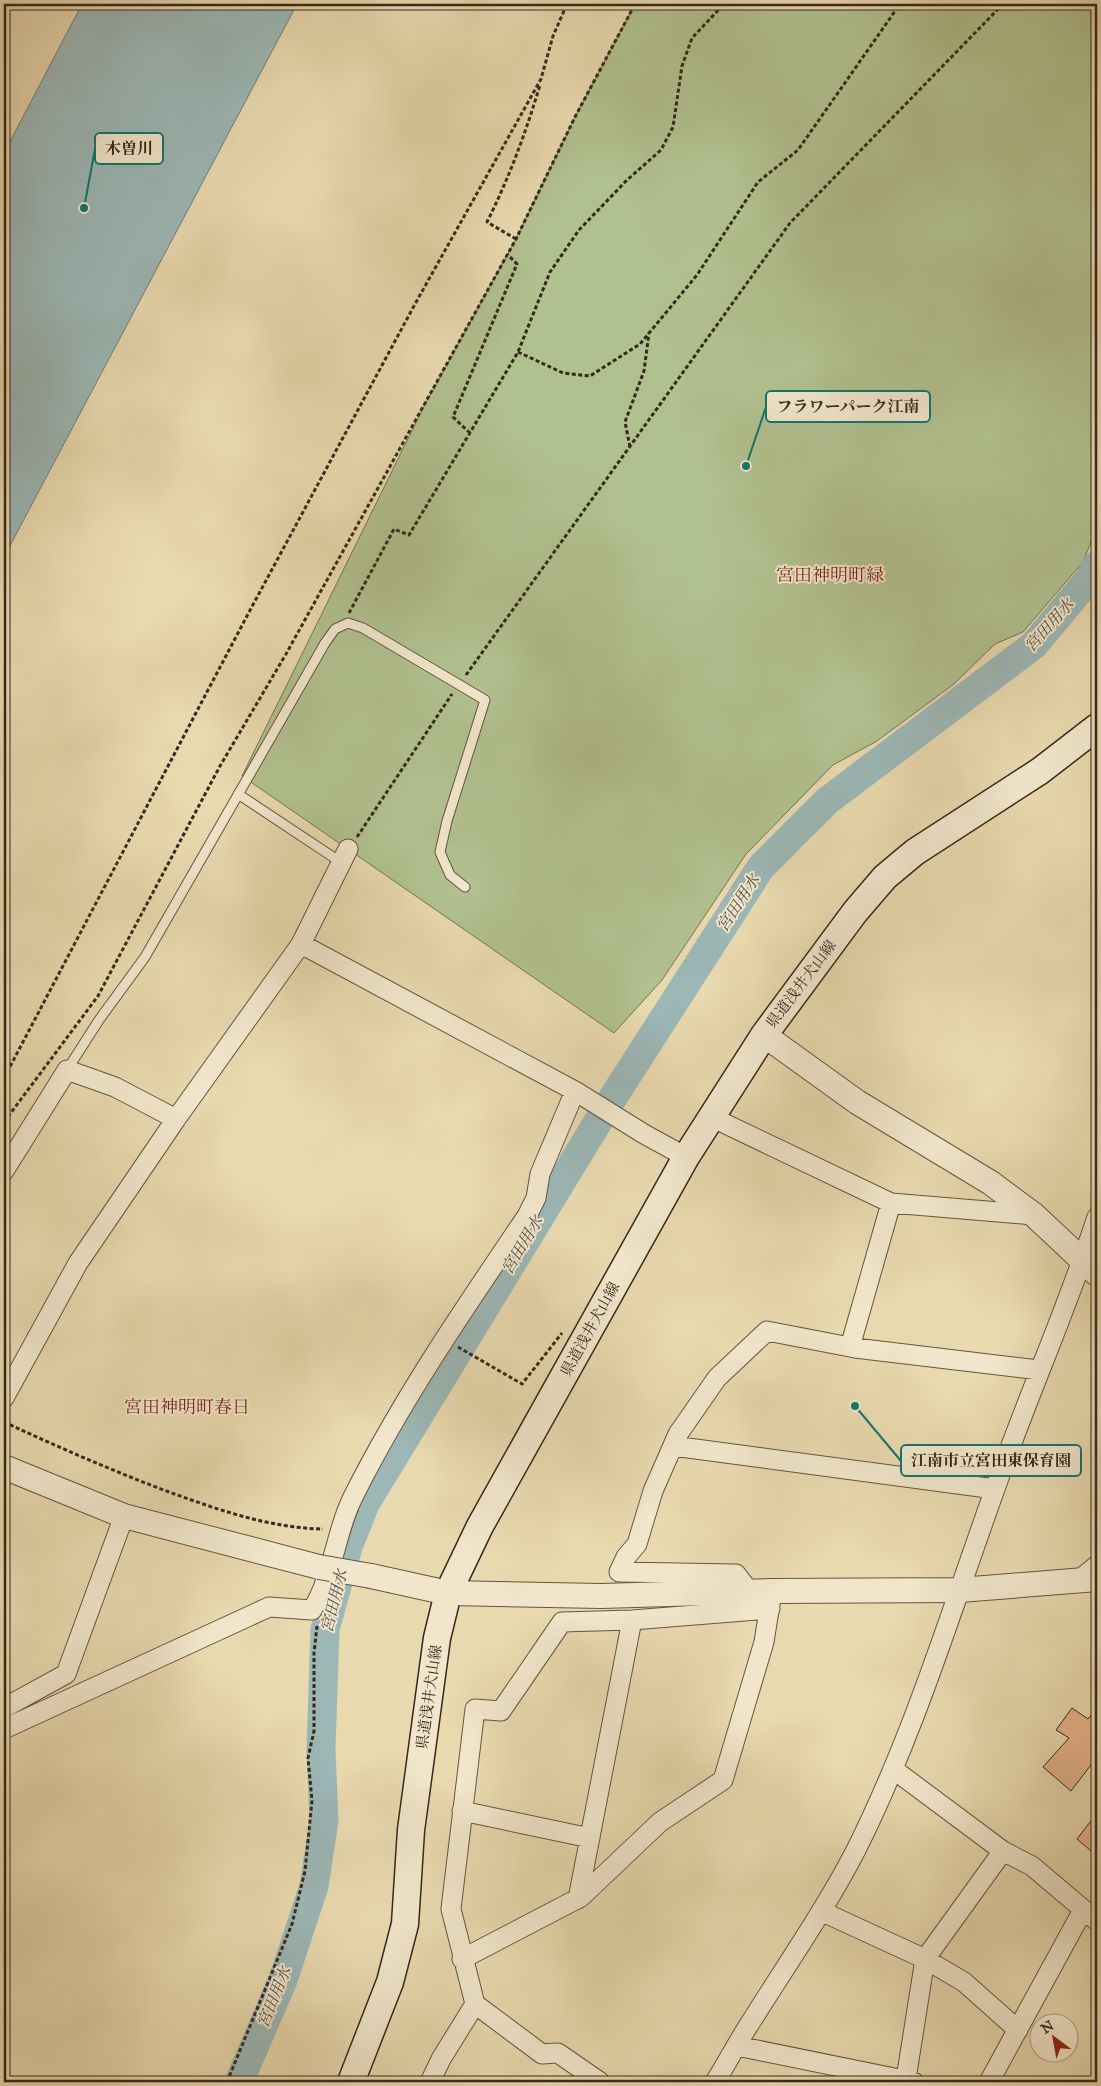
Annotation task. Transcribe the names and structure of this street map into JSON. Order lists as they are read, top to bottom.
{
  "streets": {
    "main road": ["県道浅井犬山線"]
  },
  "districts": ["宮田神明町緑", "宮田神明町春日"],
  "water": ["宮田用水"],
  "places": ["木曽川", "フラワーパーク江南", "江南市立宮田東保育園"],
  "north": "top left"
}
